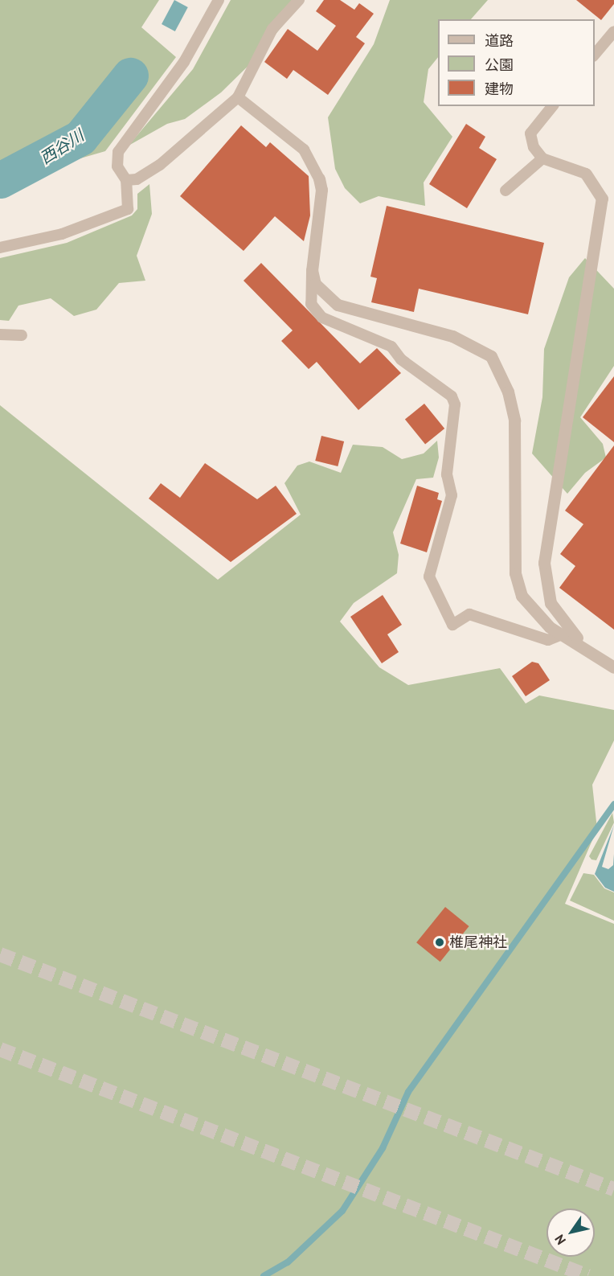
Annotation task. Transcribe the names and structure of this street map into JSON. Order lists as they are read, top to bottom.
{
  "water": ["西谷川"],
  "places": ["椎尾神社"],
  "legend": ["道路", "公園", "建物"],
  "north": "bottom left"
}
